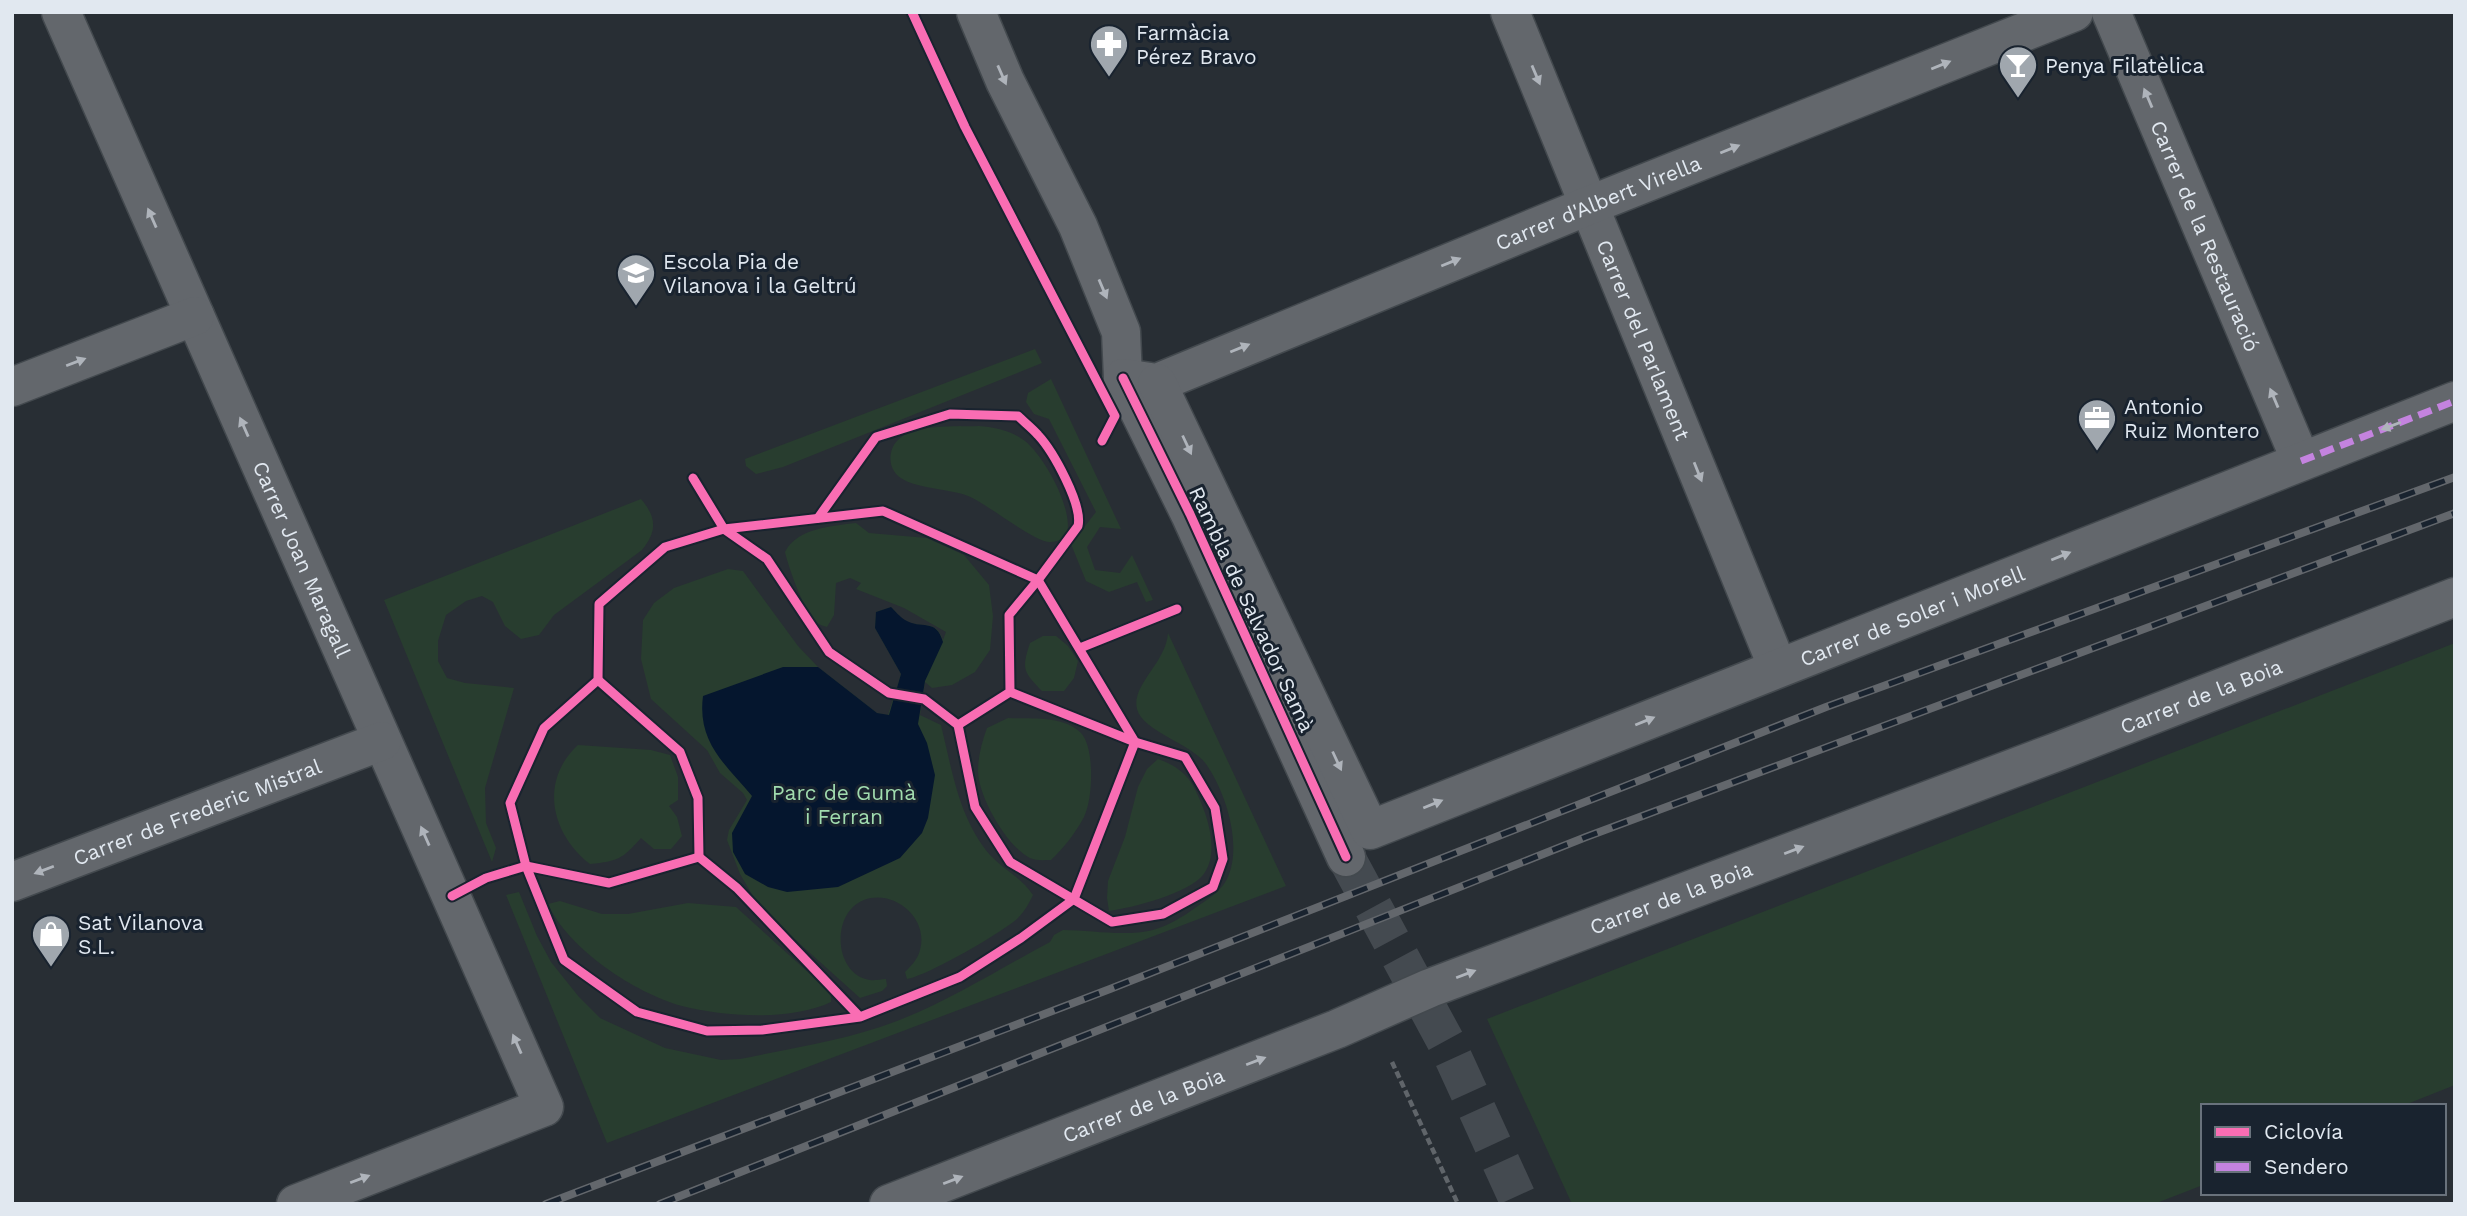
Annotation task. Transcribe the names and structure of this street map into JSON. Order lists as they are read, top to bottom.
{
  "streets": {
    "street": [
      "Carrer d'Albert Virella",
      "Carrer de la Restauració",
      "Carrer del Parlament",
      "Carrer Joan Maragall",
      "Rambla de Salvador Samà",
      "Carrer de Soler i Morell",
      "Carrer de la Boia",
      "Carrer de Frederic Mistral"
    ]
  },
  "crossings": [
    ["Carrer d'Albert Virella", "Carrer del Parlament"],
    ["Carrer d'Albert Virella", "Rambla de Salvador Samà"],
    ["Carrer de la Restauració", "Carrer de Soler i Morell"],
    ["Carrer del Parlament", "Carrer de Soler i Morell"],
    ["Carrer Joan Maragall", "Carrer de Frederic Mistral"],
    ["Rambla de Salvador Samà", "Carrer de Soler i Morell"]
  ],
  "one_way": [
    "Carrer d'Albert Virella",
    "Carrer de la Restauració",
    "Carrer del Parlament",
    "Carrer Joan Maragall",
    "Rambla de Salvador Samà",
    "Carrer de la Boia",
    "Carrer de Frederic Mistral"
  ],
  "parks": ["Parc de Gumà i Ferran"],
  "places": {
    "pharmacy": ["Farmàcia Pérez Bravo"],
    "bar": ["Penya Filatèlica"],
    "school or university": ["Escola Pia de Vilanova i la Geltrú"],
    "office": ["Antonio Ruiz Montero"],
    "shop": ["Sat Vilanova S.L."]
  },
  "legend": ["Ciclovía", "Sendero"]
}
